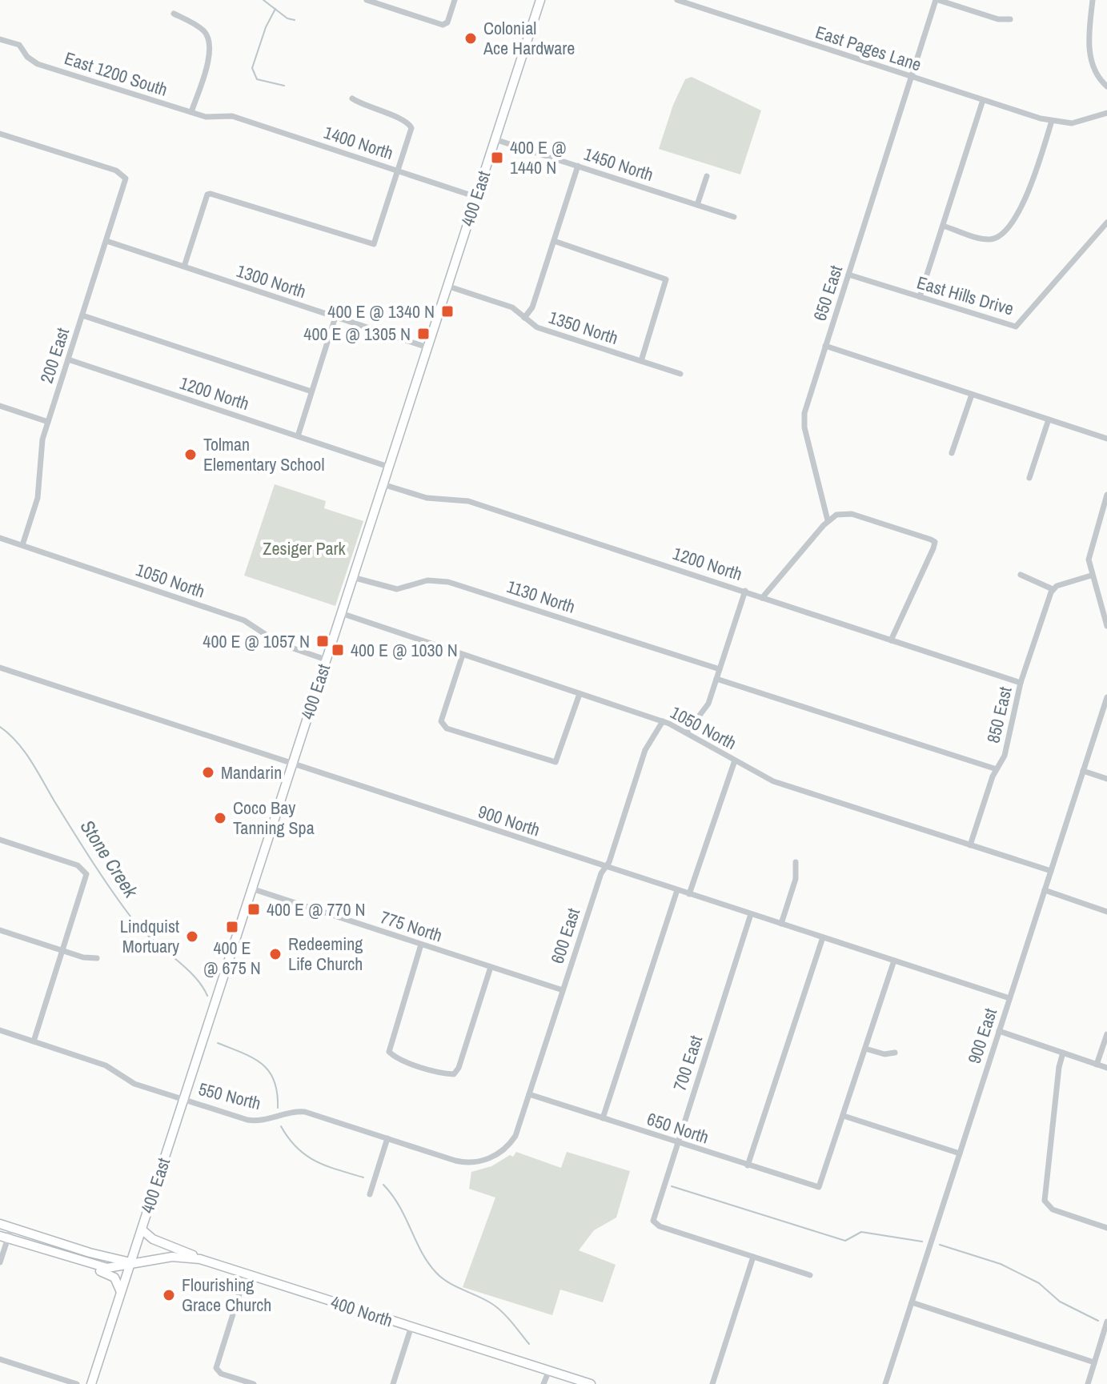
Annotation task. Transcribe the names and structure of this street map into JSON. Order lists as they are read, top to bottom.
{
  "streets": {
    "main road": ["400 East", "400 North"],
    "street": [
      "East Pages Lane",
      "East 1200 South",
      "1400 North",
      "1450 North",
      "1300 North",
      "650 East",
      "East Hills Drive",
      "1350 North",
      "200 East",
      "1200 North",
      "1050 North",
      "1130 North",
      "850 East",
      "900 North",
      "775 North",
      "600 East",
      "900 East",
      "700 East",
      "550 North",
      "650 North"
    ]
  },
  "crossings": [
    ["East Pages Lane", "650 East"],
    ["East 1200 South", "1400 North"],
    ["1400 North", "400 East"],
    ["1450 North", "400 East"],
    ["400 East", "1300 North"],
    ["400 East", "1350 North"],
    ["400 East", "1200 North"],
    ["400 East", "1050 North"],
    ["400 East", "1130 North"],
    ["400 East", "900 North"],
    ["400 East", "775 North"],
    ["400 East", "550 North"],
    ["400 East", "400 North"],
    ["1300 North", "200 East"],
    ["650 East", "East Hills Drive"],
    ["200 East", "1200 North"],
    ["200 East", "1050 North"],
    ["1200 North", "850 East"],
    ["1050 North", "850 East"],
    ["1050 North", "600 East"],
    ["1050 North", "900 East"],
    ["900 North", "600 East"],
    ["900 North", "900 East"],
    ["900 North", "700 East"],
    ["775 North", "600 East"],
    ["600 East", "550 North"],
    ["600 East", "650 North"],
    ["700 East", "650 North"]
  ],
  "water": ["Stone Creek"],
  "parks": ["Zesiger Park"],
  "places": {
    "other": [
      "Colonial Ace Hardware",
      "Tolman Elementary School",
      "Mandarin",
      "Coco Bay Tanning Spa",
      "Lindquist Mortuary",
      "Redeeming Life Church",
      "Flourishing Grace Church"
    ],
    "transit": [
      "400 E @ 1440 N",
      "400 E @ 1340 N",
      "400 E @ 1305 N",
      "400 E @ 1057 N",
      "400 E @ 1030 N",
      "400 E @ 770 N",
      "400 E @ 675 N"
    ]
  }
}
